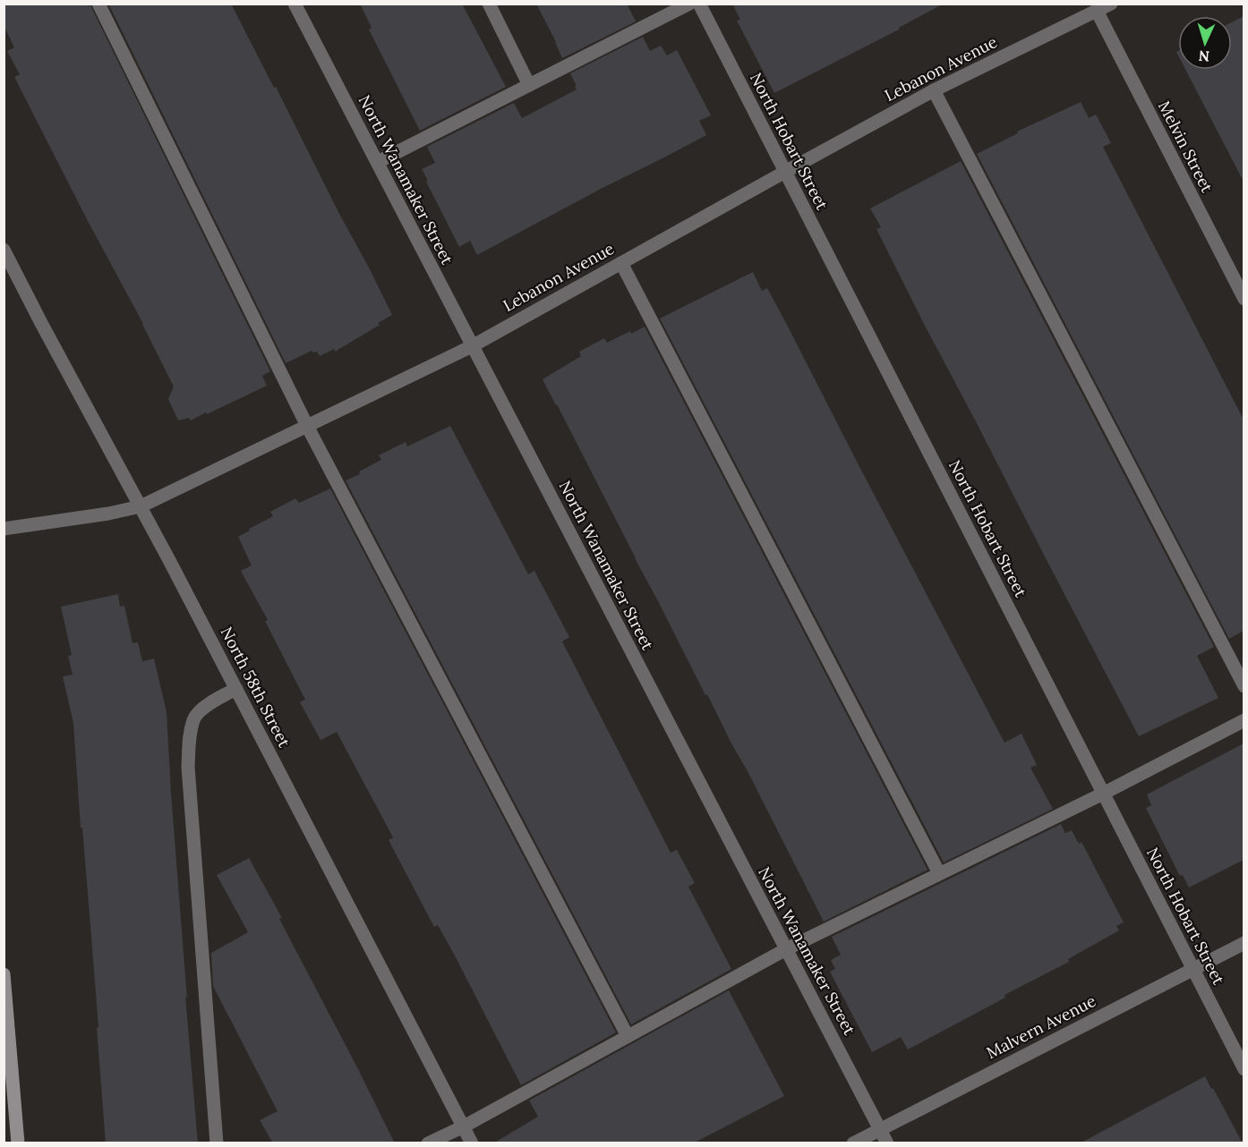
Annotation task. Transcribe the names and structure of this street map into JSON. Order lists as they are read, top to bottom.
{
  "streets": {
    "street": [
      "Lebanon Avenue",
      "North Hobart Street",
      "Melvin Street",
      "North Wanamaker Street",
      "North 58th Street",
      "Malvern Avenue"
    ]
  },
  "crossings": [
    ["Lebanon Avenue", "North Hobart Street"],
    ["Lebanon Avenue", "Melvin Street"],
    ["Lebanon Avenue", "North Wanamaker Street"],
    ["Lebanon Avenue", "North 58th Street"],
    ["North Hobart Street", "Malvern Avenue"],
    ["North Wanamaker Street", "Malvern Avenue"]
  ],
  "north": "bottom"
}
